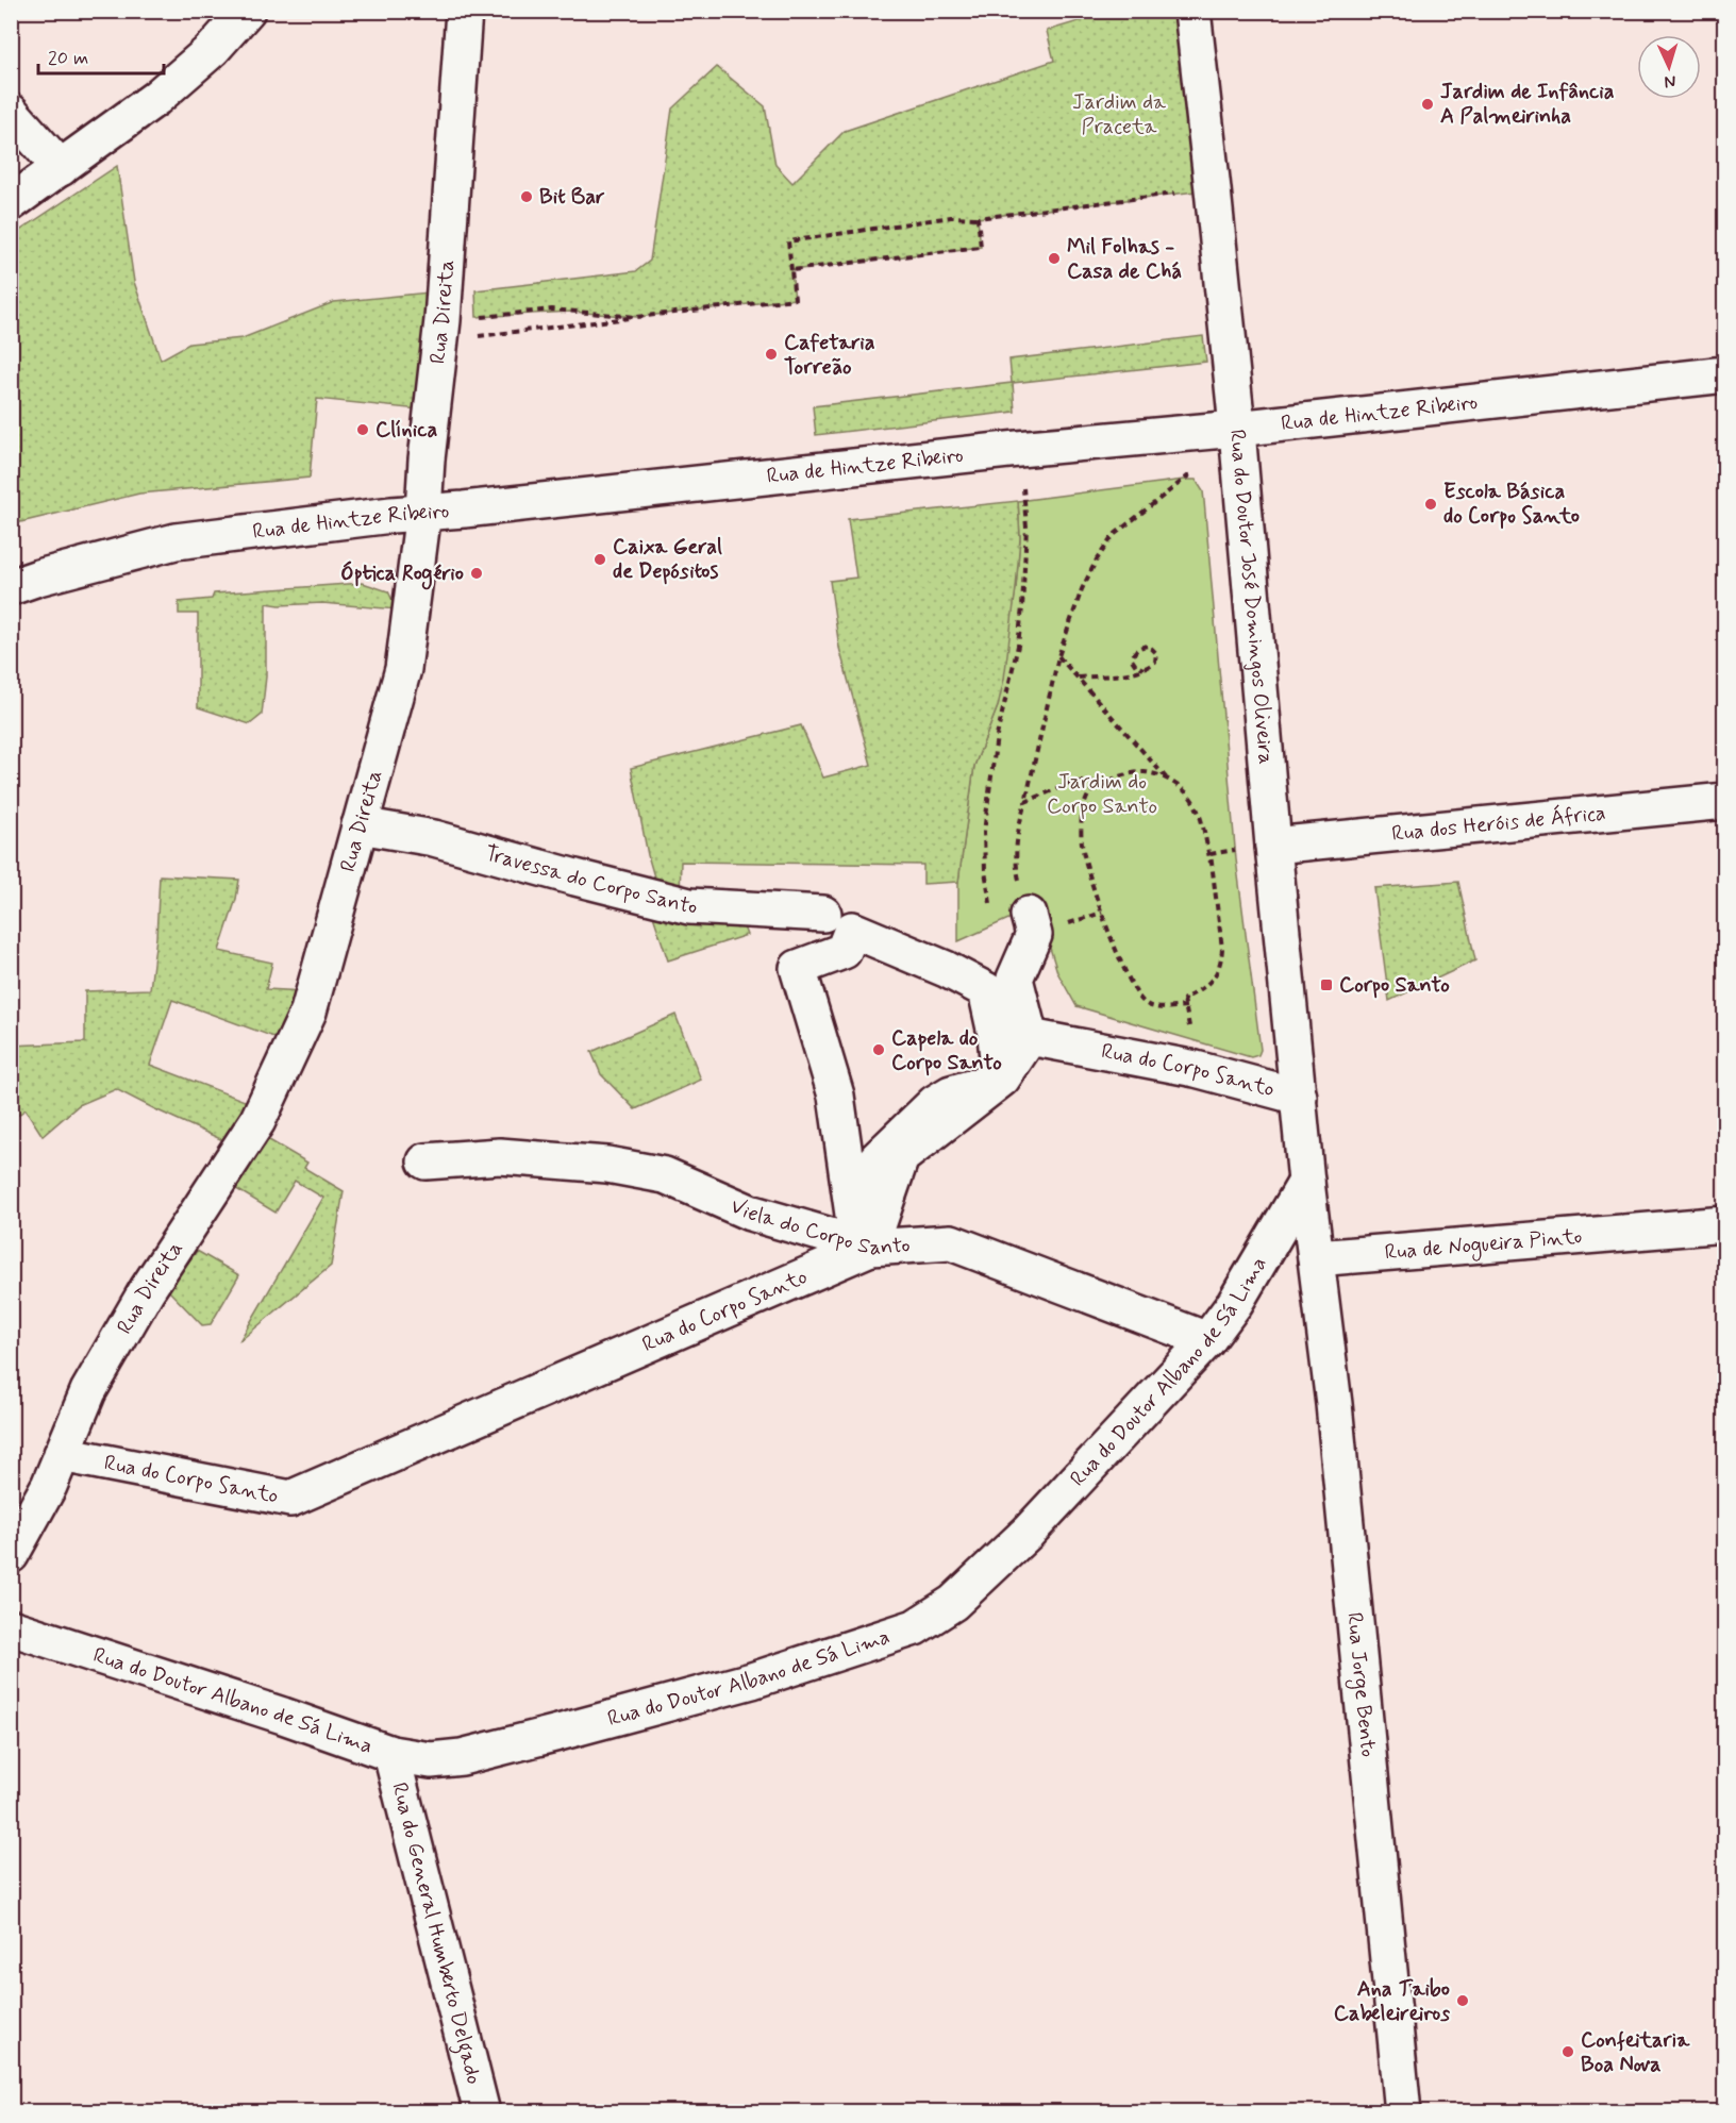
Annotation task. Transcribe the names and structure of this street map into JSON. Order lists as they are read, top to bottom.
{
  "streets": {
    "street": [
      "Rua Direita",
      "Rua de Hintze Ribeiro",
      "Rua do Doutor José Domingos Oliveira",
      "Rua dos Heróis de África",
      "Travessa do Corpo Santo",
      "Rua do Corpo Santo",
      "Viela do Corpo Santo",
      "Rua de Nogueira Pinto",
      "Rua do Doutor Albano de Sá Lima",
      "Rua Jorge Bento",
      "Rua do General Humberto Delgado"
    ]
  },
  "crossings": [
    ["Rua Direita", "Rua de Hintze Ribeiro"],
    ["Rua Direita", "Travessa do Corpo Santo"],
    ["Rua Direita", "Rua do Corpo Santo"],
    ["Rua de Hintze Ribeiro", "Rua do Doutor José Domingos Oliveira"],
    ["Rua do Doutor José Domingos Oliveira", "Rua dos Heróis de África"],
    ["Rua do Doutor José Domingos Oliveira", "Rua do Corpo Santo"],
    ["Rua do Doutor José Domingos Oliveira", "Rua do Doutor Albano de Sá Lima"],
    ["Rua do Corpo Santo", "Viela do Corpo Santo"],
    ["Viela do Corpo Santo", "Rua do Doutor Albano de Sá Lima"],
    ["Rua de Nogueira Pinto", "Rua Jorge Bento"],
    ["Rua do Doutor Albano de Sá Lima", "Rua do General Humberto Delgado"]
  ],
  "parks": ["Jardim da Praceta", "Jardim do Corpo Santo"],
  "places": {
    "other": [
      "Jardim de Infância A Palmeirinha",
      "Bit Bar",
      "Mil Folhas - Casa de Chá",
      "Cafetaria Torreão",
      "Clínica",
      "Escola Básica do Corpo Santo",
      "Caixa Geral de Depósitos",
      "Óptica Rogério",
      "Capela do Corpo Santo",
      "Ana Taibo Cabeleireiros",
      "Confeitaria Boa Nova"
    ],
    "transit": ["Corpo Santo"]
  },
  "scale_bar": "20 m",
  "north": "bottom"
}
